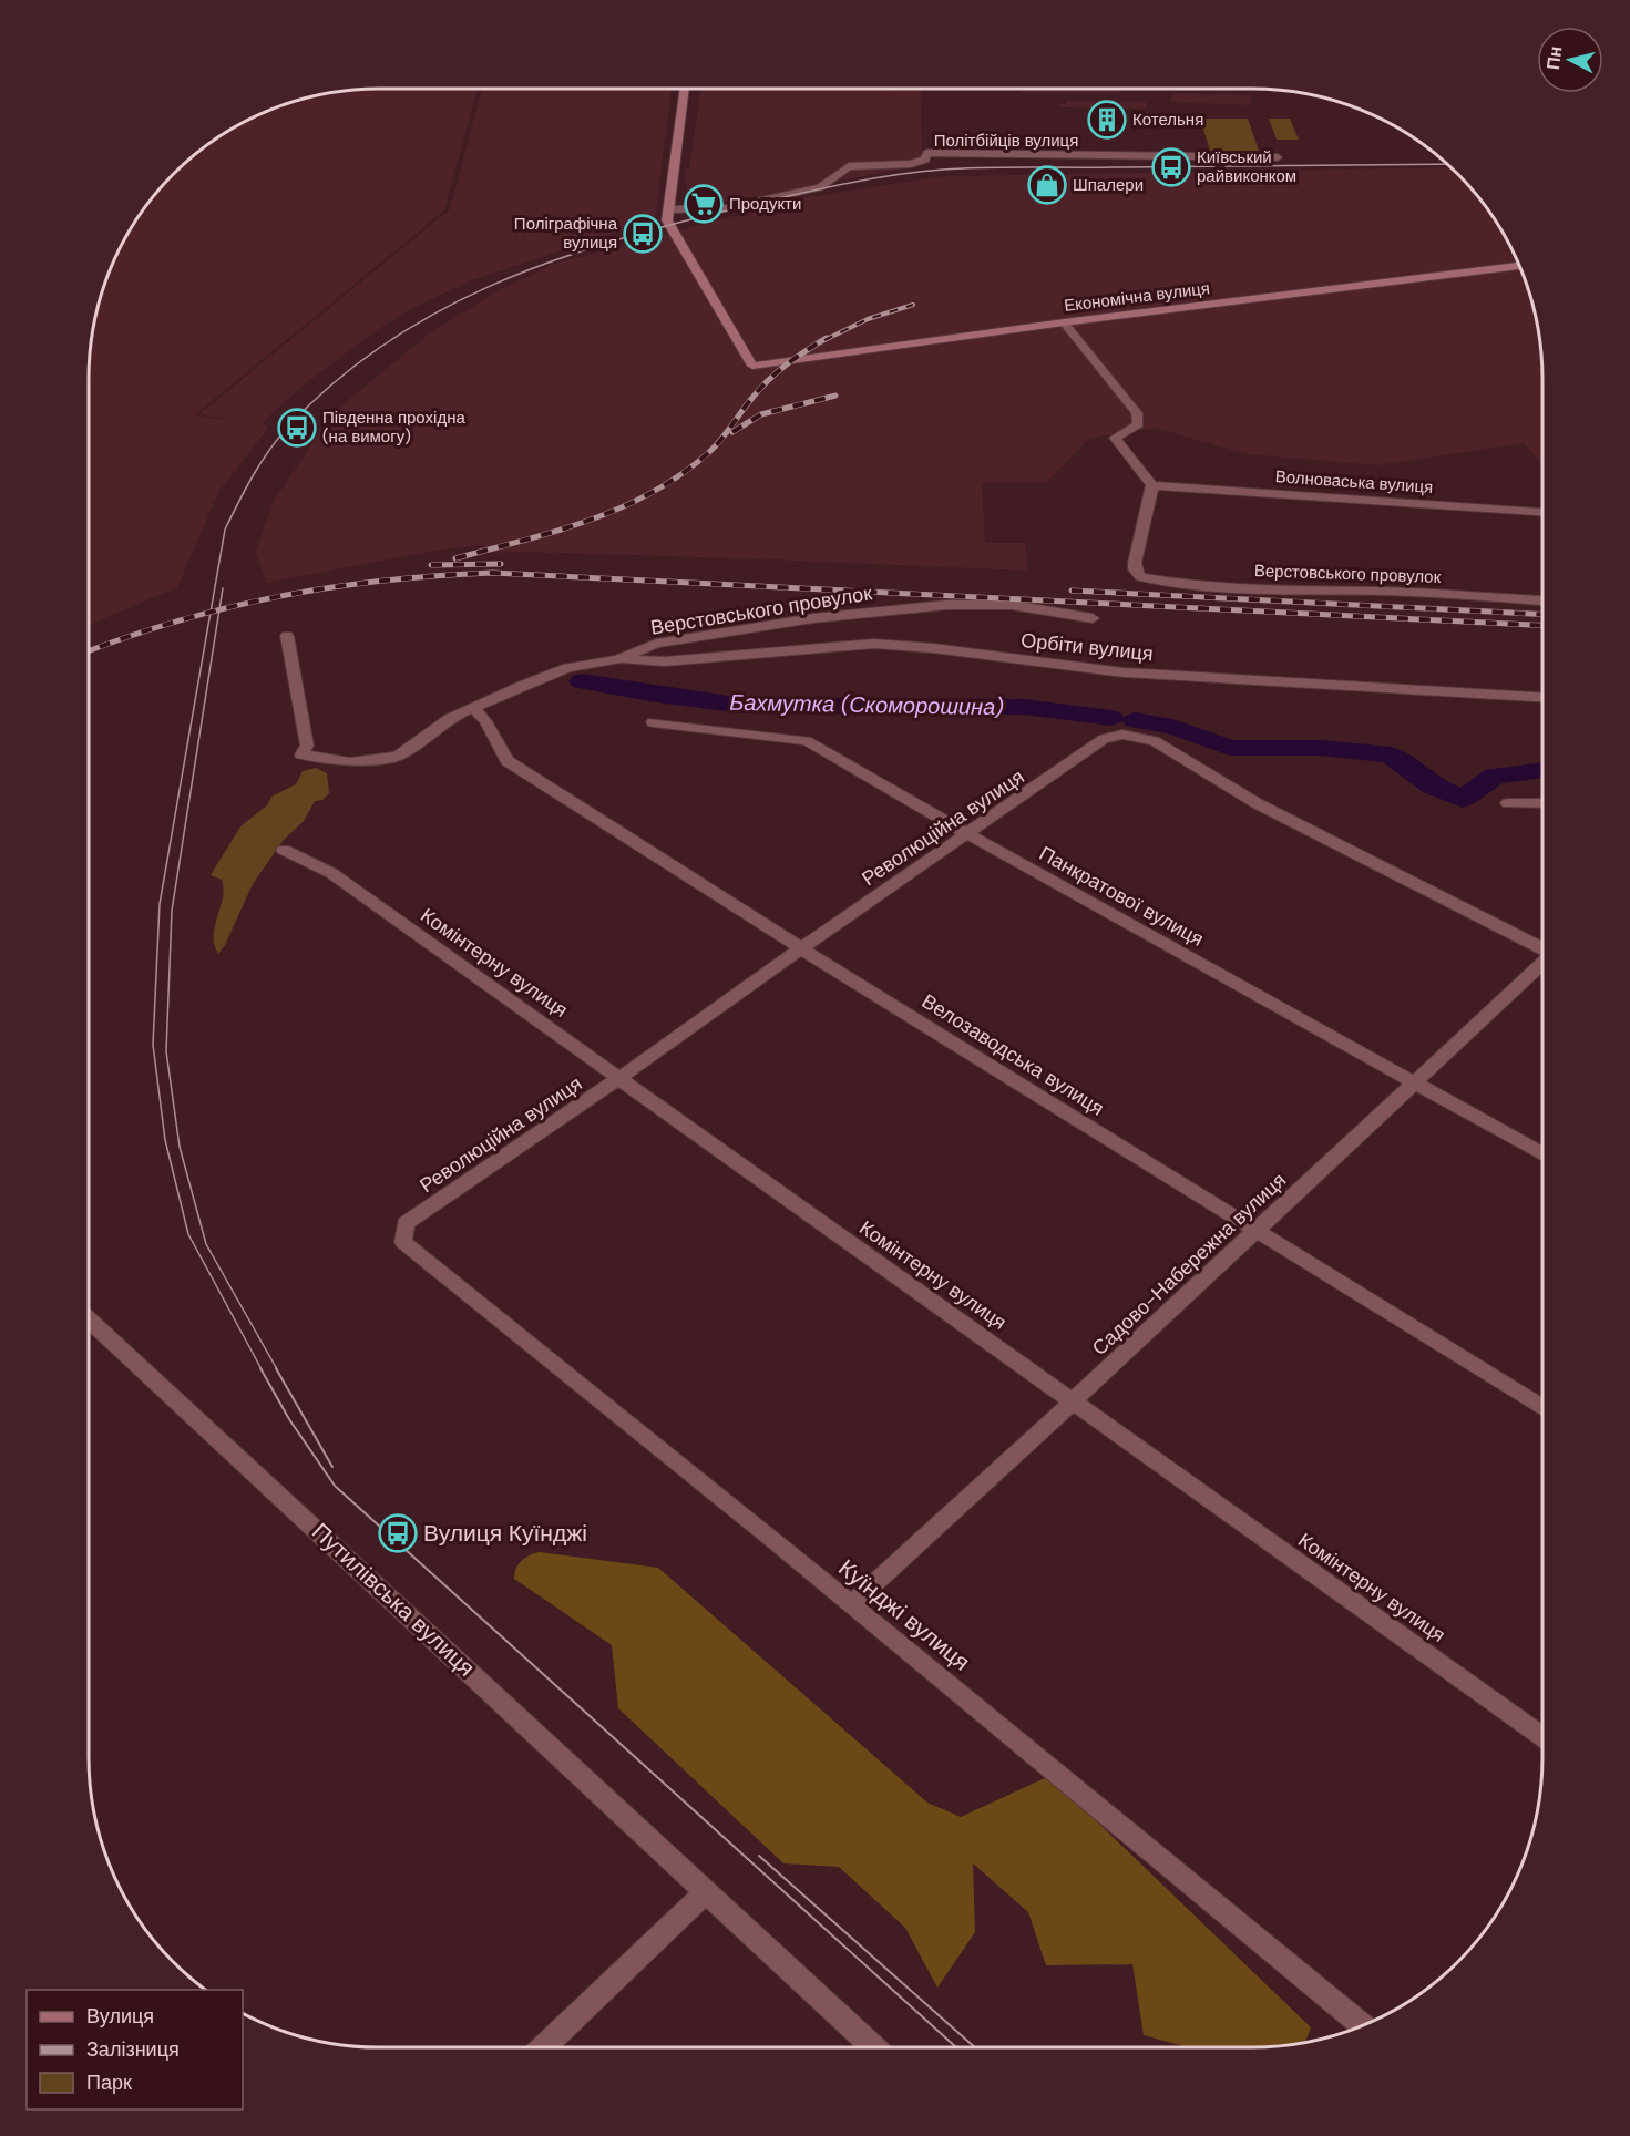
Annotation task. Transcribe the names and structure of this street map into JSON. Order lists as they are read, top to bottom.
{
  "streets": {
    "street": [
      "Політбійців вулиця",
      "Економічна вулиця",
      "Волноваська вулиця",
      "Верстовського провулок",
      "Орбіти вулиця",
      "Революційна вулиця",
      "Панкратової вулиця",
      "Комінтерну вулиця",
      "Велозаводська вулиця",
      "Садово-Набережна вулиця",
      "Путилівська вулиця",
      "Куїнджі вулиця"
    ]
  },
  "crossings": [
    ["Політбійців вулиця", "Економічна вулиця"],
    ["Волноваська вулиця", "Верстовського провулок"],
    ["Верстовського провулок", "Орбіти вулиця"],
    ["Верстовського провулок", "Велозаводська вулиця"],
    ["Революційна вулиця", "Панкратової вулиця"],
    ["Революційна вулиця", "Комінтерну вулиця"],
    ["Революційна вулиця", "Велозаводська вулиця"],
    ["Революційна вулиця", "Куїнджі вулиця"],
    ["Панкратової вулиця", "Садово-Набережна вулиця"],
    ["Комінтерну вулиця", "Садово-Набережна вулиця"],
    ["Велозаводська вулиця", "Садово-Набережна вулиця"],
    ["Садово-Набережна вулиця", "Куїнджі вулиця"]
  ],
  "water": ["Бахмутка (Скоморошина)"],
  "places": {
    "building": ["Котельня"],
    "bus stop": [
      "Київський райвиконком",
      "Поліграфічна вулиця",
      "Південна прохідна (на вимогу)",
      "Вулиця Куїнджі"
    ],
    "shop": ["Шпалери"],
    "supermarket": ["Продукти"]
  },
  "legend": ["Вулиця", "Залізниця", "Парк"],
  "north": "left"
}
